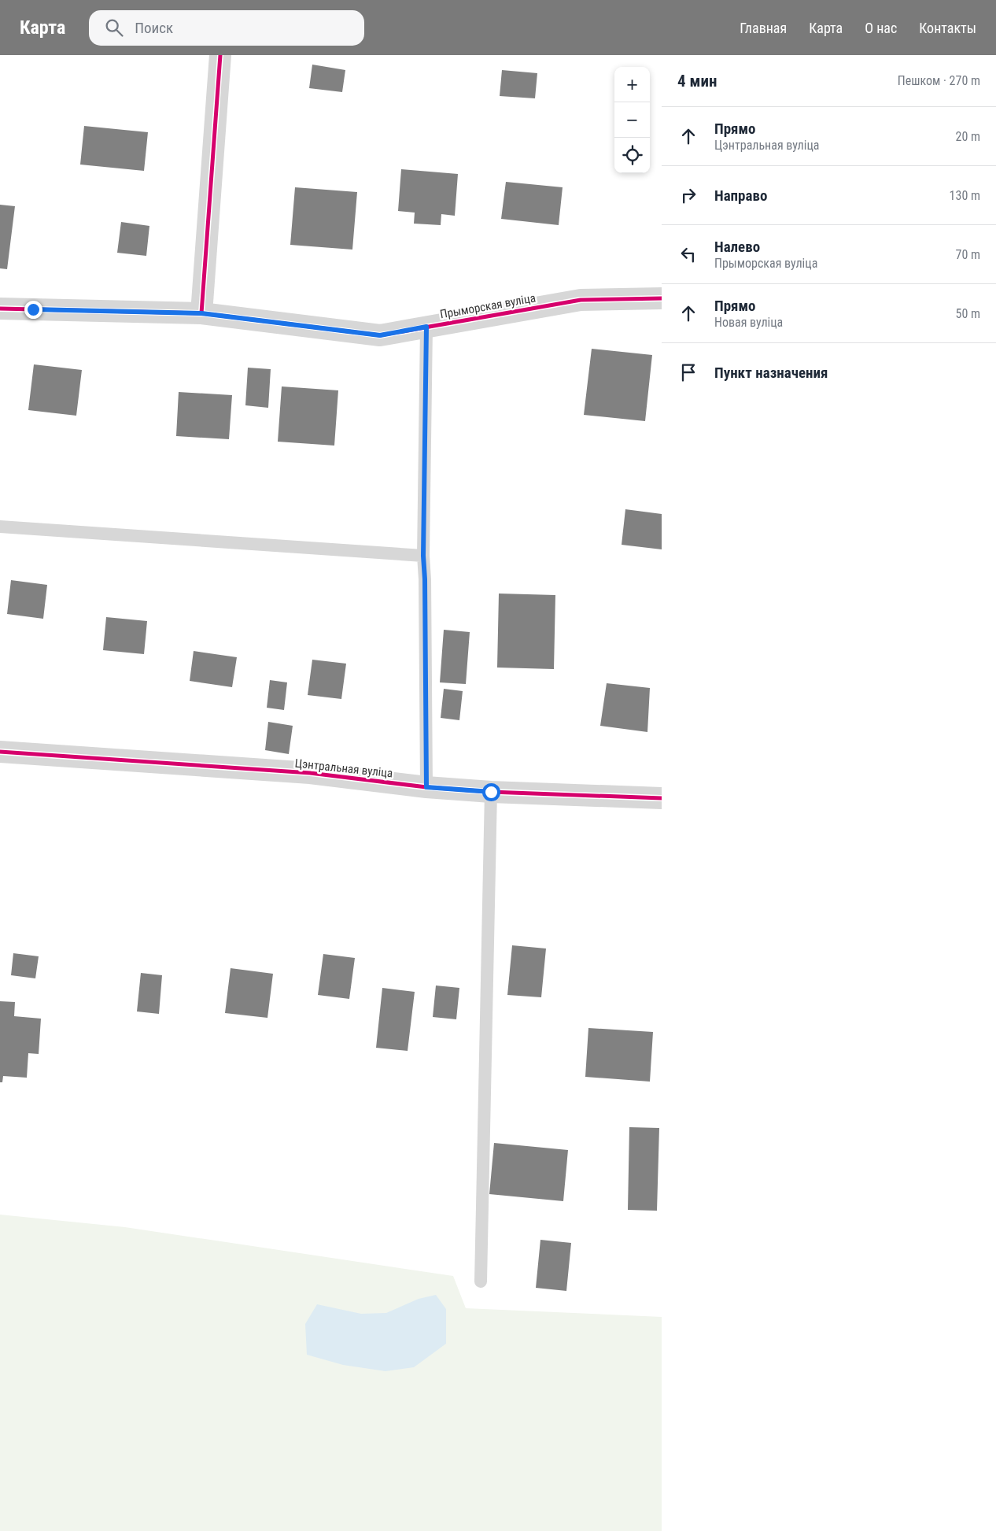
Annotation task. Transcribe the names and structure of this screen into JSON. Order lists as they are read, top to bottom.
{
  "streets": {
    "street": ["Прыморская вуліца", "Цэнтральная вуліца"]
  },
  "page": {
    "header": "Карта",
    "search": "Поиск",
    "nav": [
      "Главная",
      "Карта",
      "О нас",
      "Контакты"
    ],
    "heading": ["4 мин", "Пешком · 270 m"],
    "map_buttons": ["+", "−"],
    "list": [
      ["Прямо", "Цэнтральная вуліца", "20 m"],
      ["Направо", "130 m"],
      ["Налево", "Прыморская вуліца", "70 m"],
      ["Прямо", "Новая вуліца", "50 m"],
      "Пункт назначения"
    ]
  }
}
